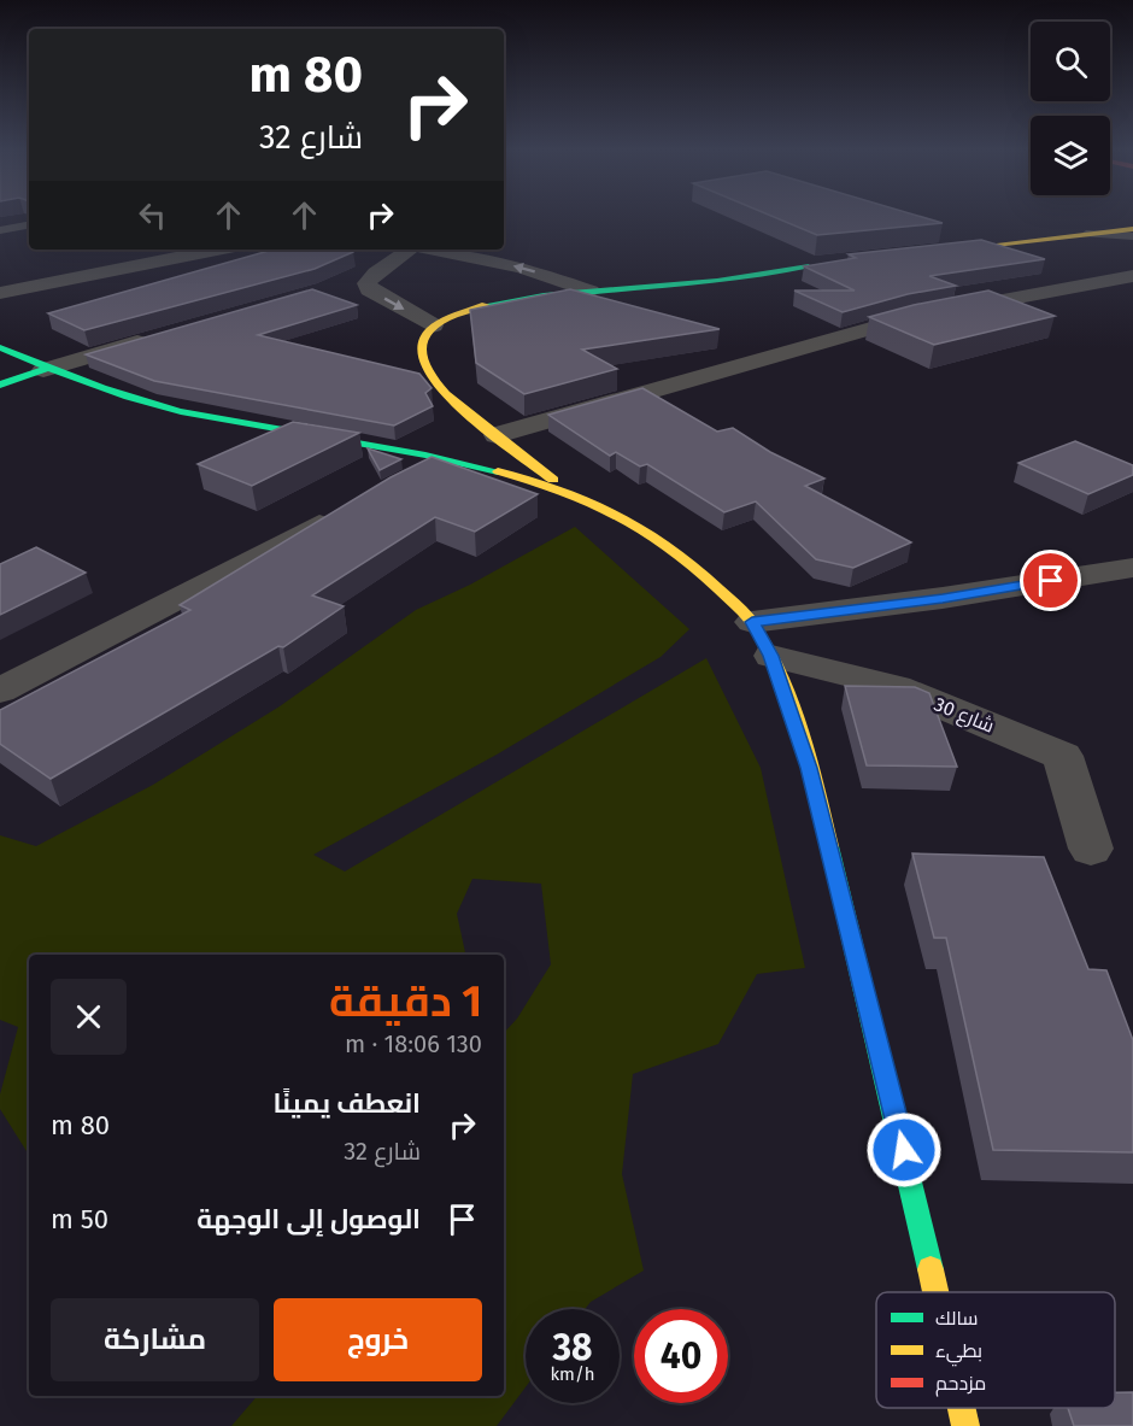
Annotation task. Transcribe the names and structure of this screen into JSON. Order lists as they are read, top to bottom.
{
  "streets": {
    "street": ["شارع 30"]
  },
  "legend": ["سالك", "بطيء", "مزدحم"],
  "page": {
    "turn": ["80 m", "شارع 32"],
    "heading": ["1 دقيقة", "130 m · 18:06"],
    "list": [
      {
        "name": "انعطف يمينًا",
        "note": "شارع 32",
        "value": "80 m"
      },
      {
        "name": "الوصول إلى الوجهة",
        "value": "50 m"
      }
    ],
    "buttons": ["خروج", "مشاركة"],
    "speed": "38 km/h",
    "limit": "40"
  }
}
